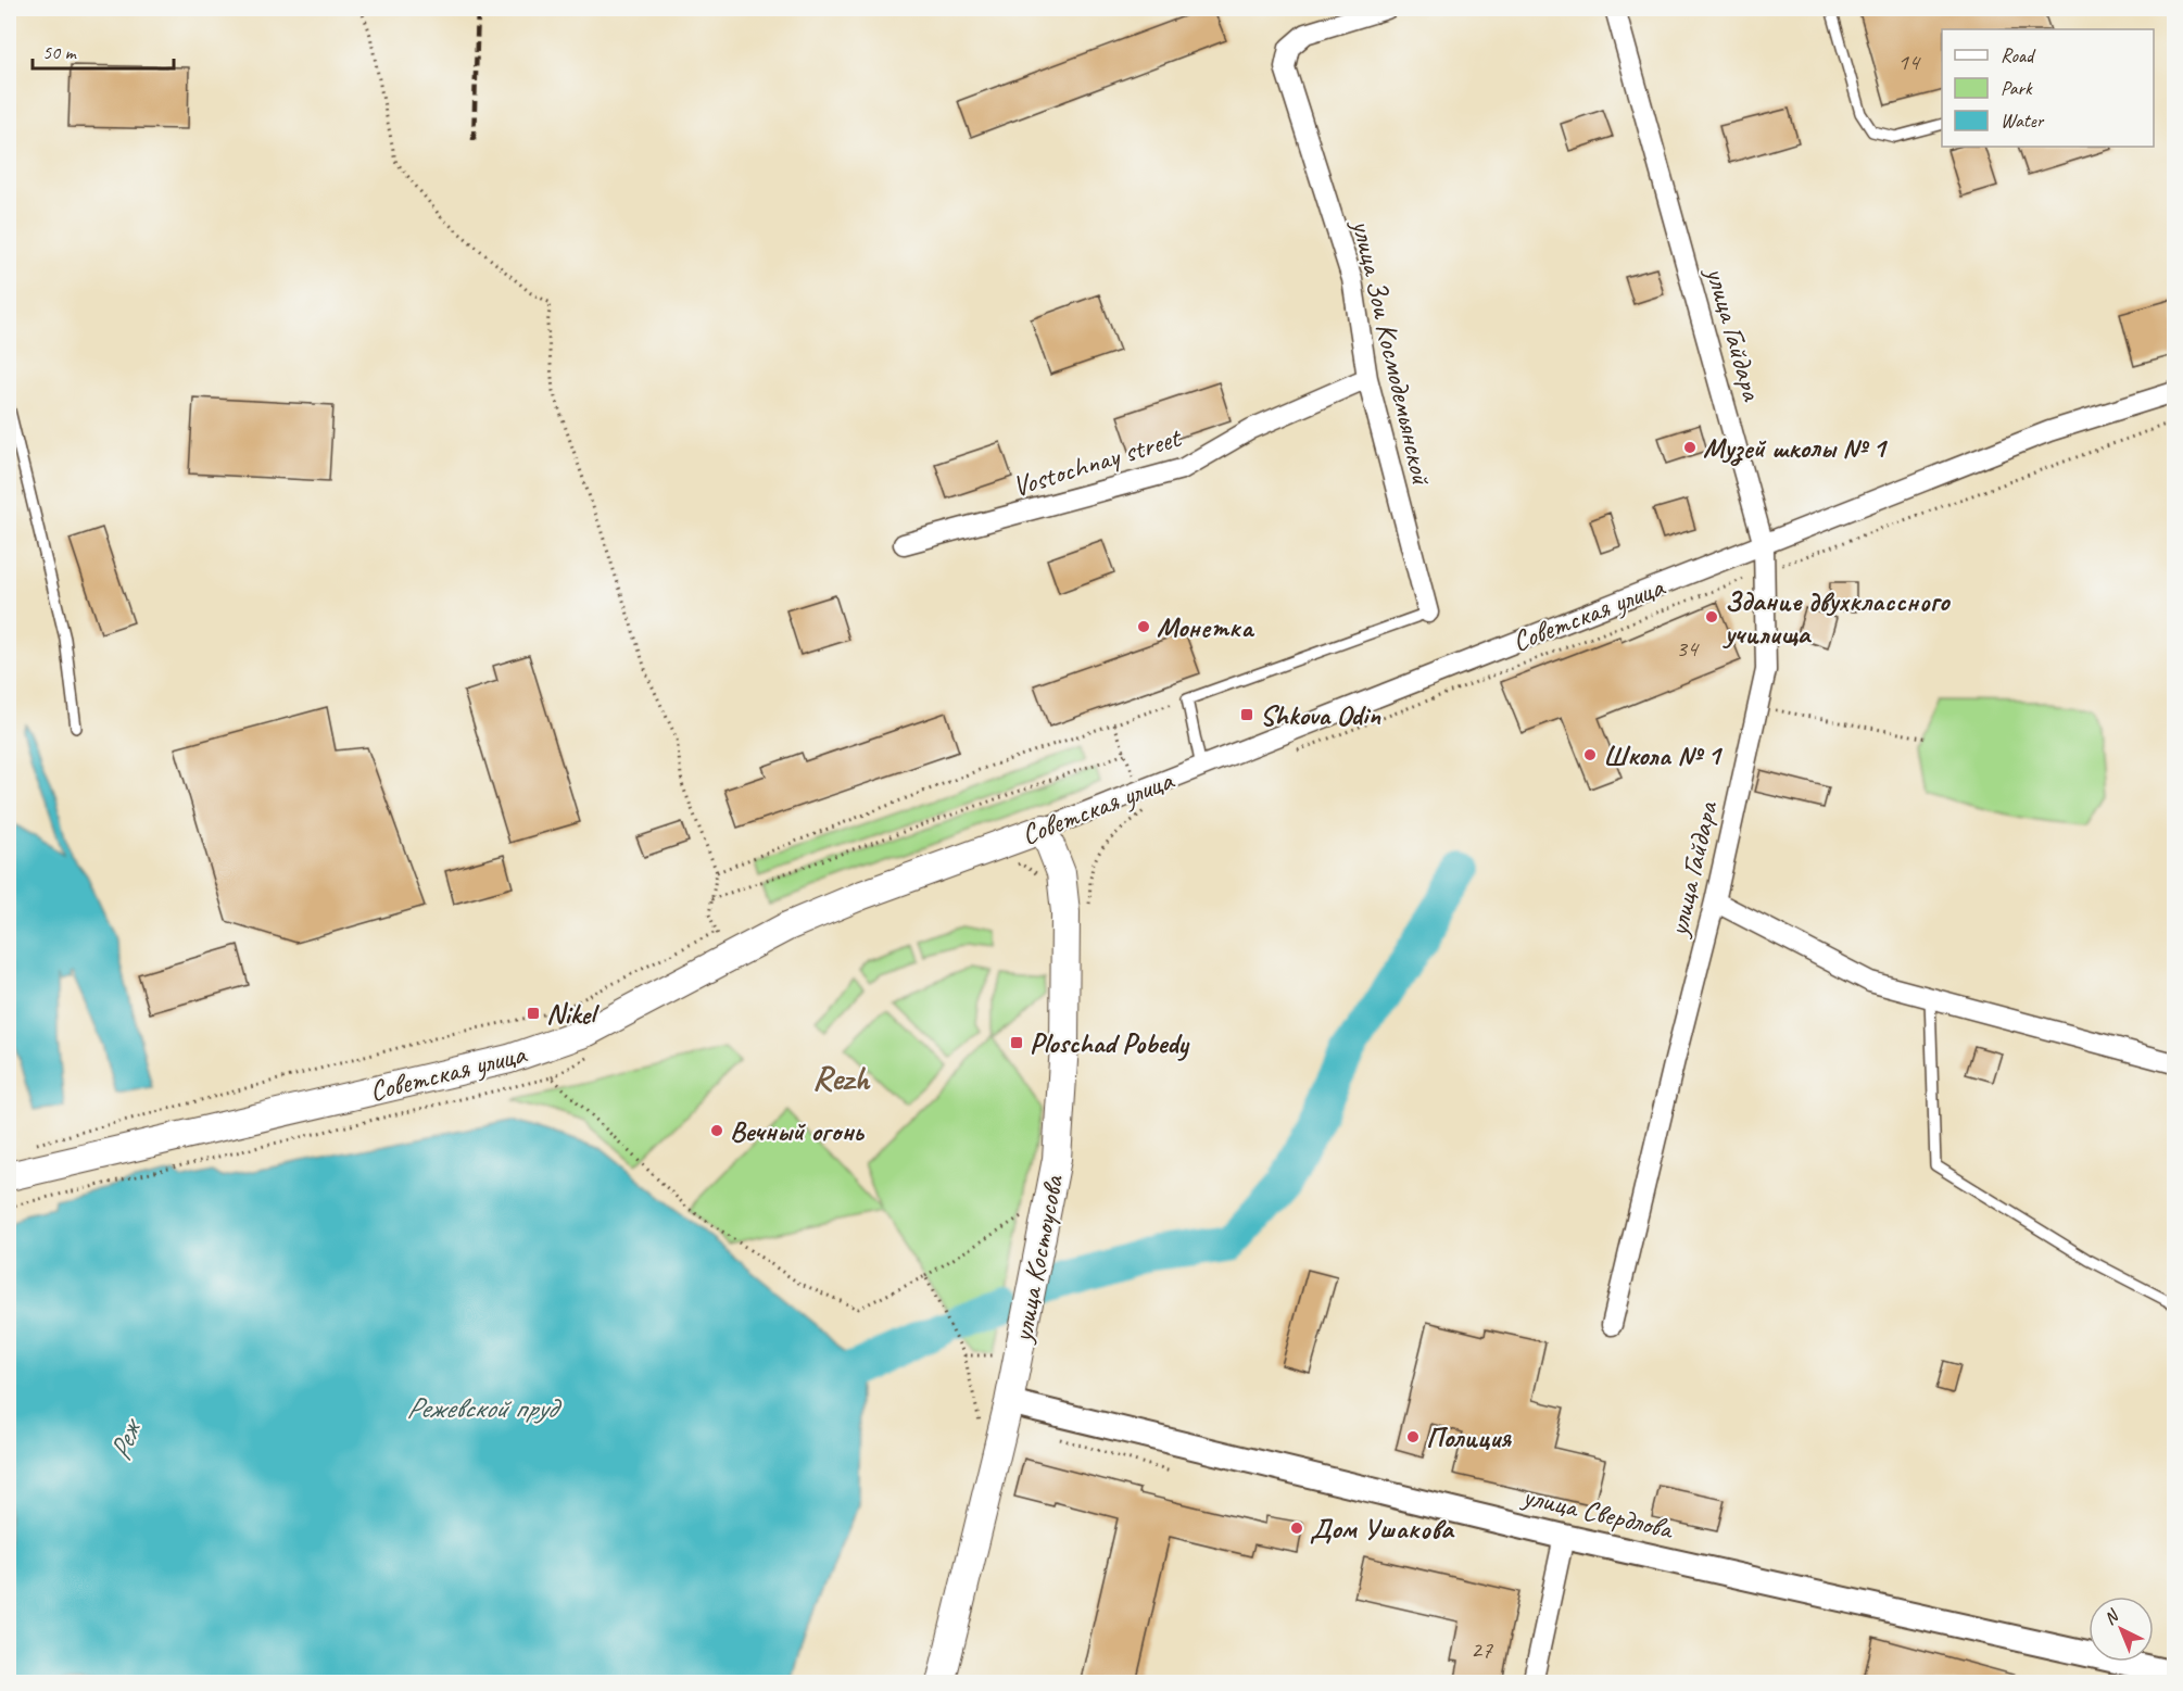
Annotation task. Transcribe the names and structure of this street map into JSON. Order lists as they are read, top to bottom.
{
  "streets": {
    "main road": ["Советская улица", "улица Костоусова"],
    "street": [
      "улица Гайдара",
      "улица Зои Космодемьянской",
      "Vostochnay street",
      "улица Свердлова"
    ]
  },
  "crossings": [
    ["улица Гайдара", "Советская улица"],
    ["улица Зои Космодемьянской", "Vostochnay street"],
    ["Советская улица", "улица Костоусова"],
    ["улица Костоусова", "улица Свердлова"]
  ],
  "districts": ["Rezh"],
  "water": ["Режевской пруд", "Реж"],
  "places": {
    "other": [
      "Музей школы № 1",
      "Здание двухклассного училища",
      "Монетка",
      "Школа № 1",
      "Вечный огонь",
      "Полиция",
      "Дом Ушакова"
    ],
    "transit": ["Shkova Odin", "Nikel", "Ploschad Pobedy"]
  },
  "house_numbers": ["14", "34", "27"],
  "legend": ["Road", "Park", "Water"],
  "scale_bar": "50 m",
  "north": "top left"
}
